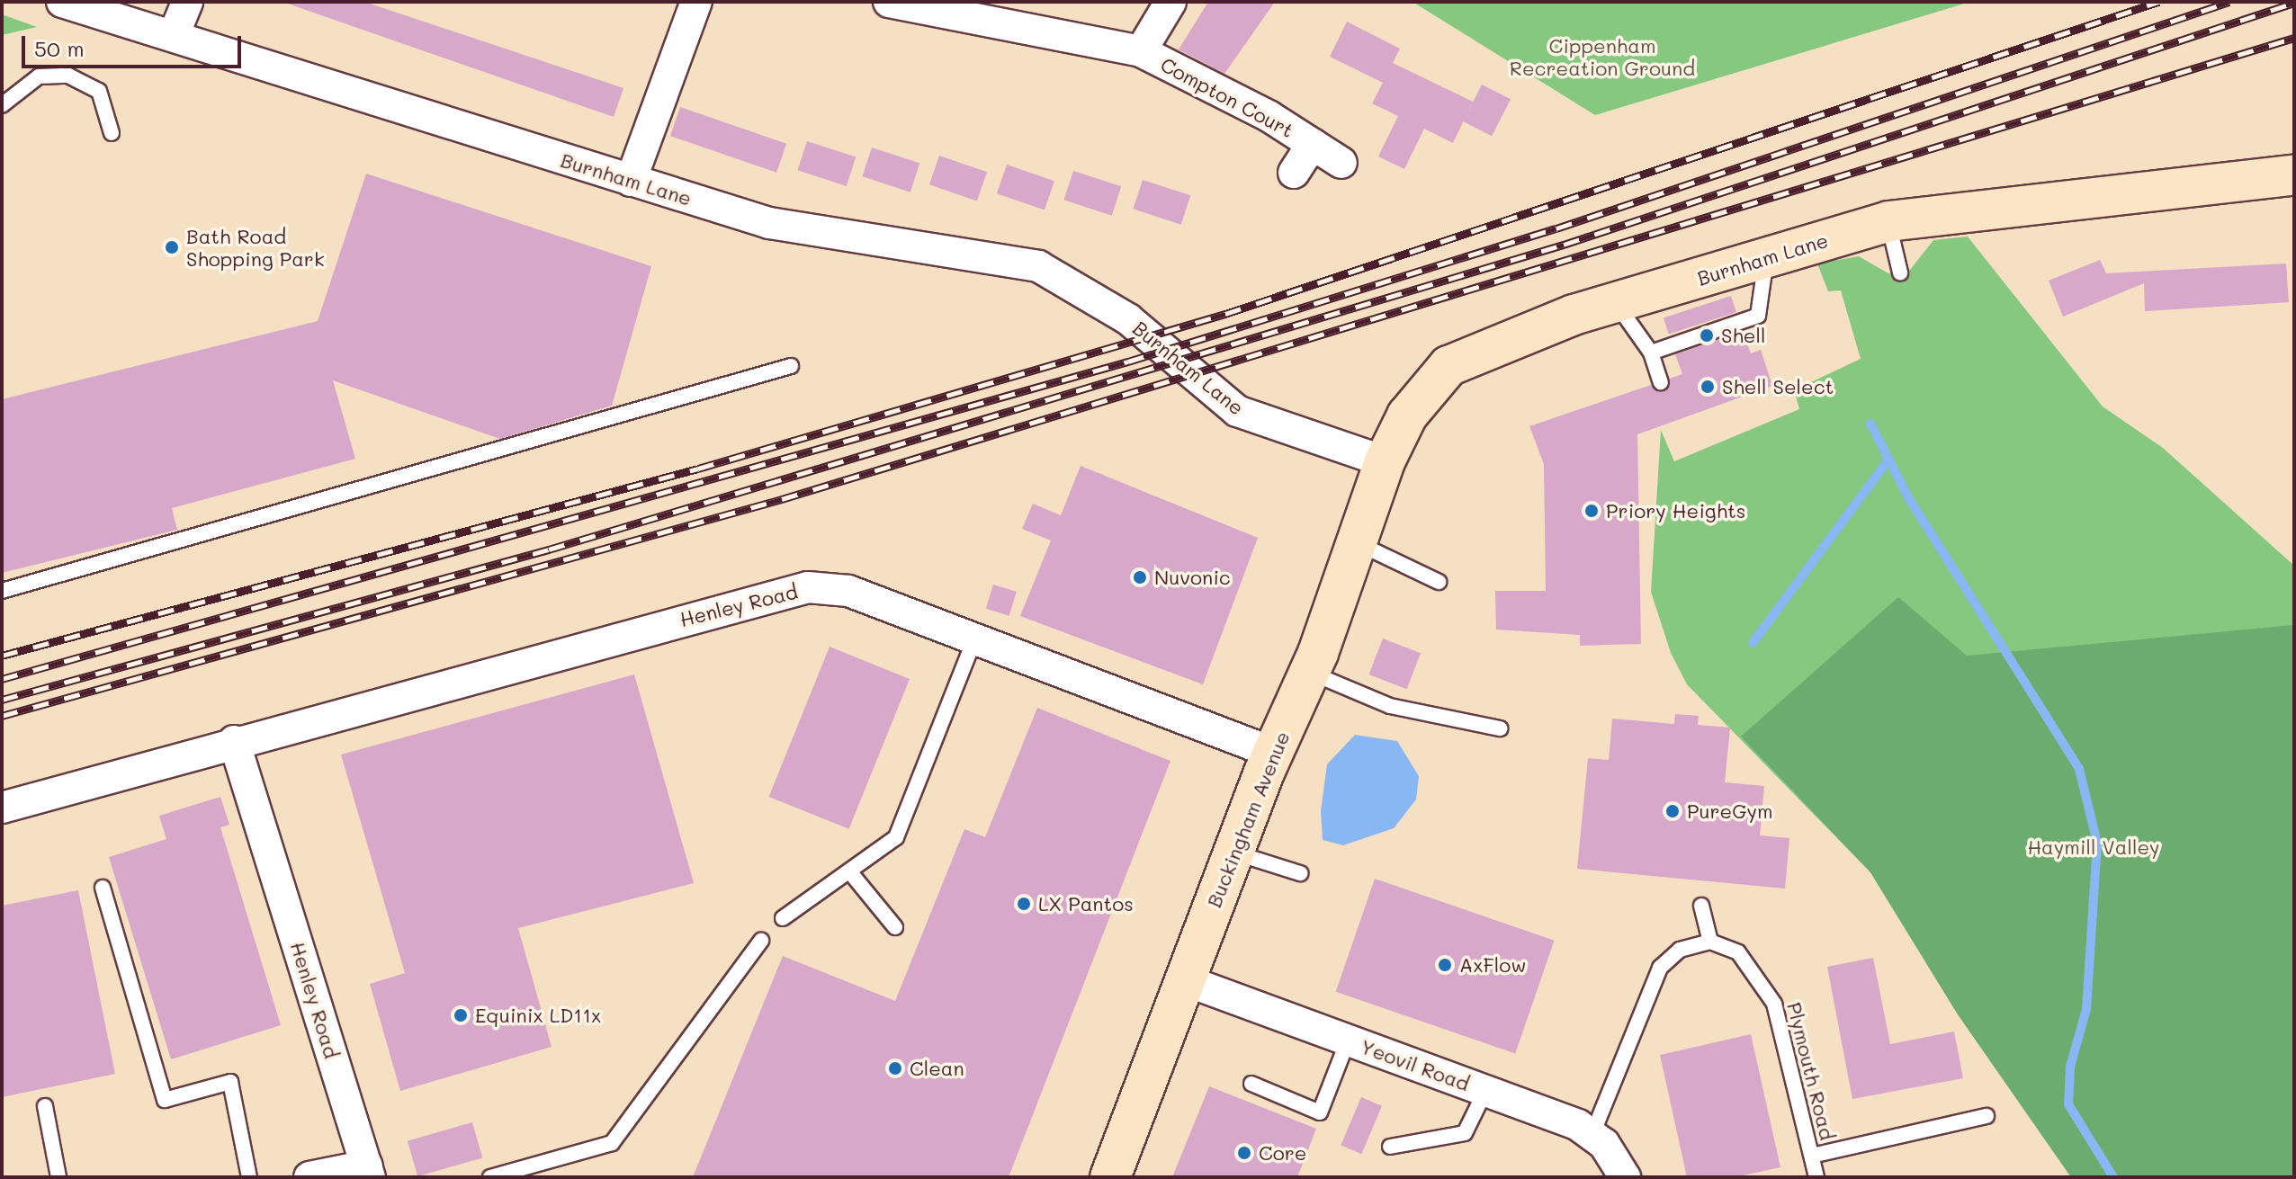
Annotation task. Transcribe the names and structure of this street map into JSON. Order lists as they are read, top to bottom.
{
  "streets": {
    "street": [
      "Compton Court",
      "Burnham Lane",
      "Henley Road",
      "Buckingham Avenue",
      "Yeovil Road"
    ],
    "lane": ["Plymouth Road"]
  },
  "crossings": [
    ["Burnham Lane", "Buckingham Avenue"],
    ["Henley Road", "Buckingham Avenue"],
    ["Buckingham Avenue", "Yeovil Road"]
  ],
  "parks": ["Cippenham Recreation Ground", "Haymill Valley"],
  "places": [
    "Bath Road Shopping Park",
    "Shell",
    "Shell Select",
    "Priory Heights",
    "Nuvonic",
    "PureGym",
    "LX Pantos",
    "AxFlow",
    "Equinix LD11x",
    "Clean",
    "Core"
  ],
  "scale_bar": "50 m"
}
